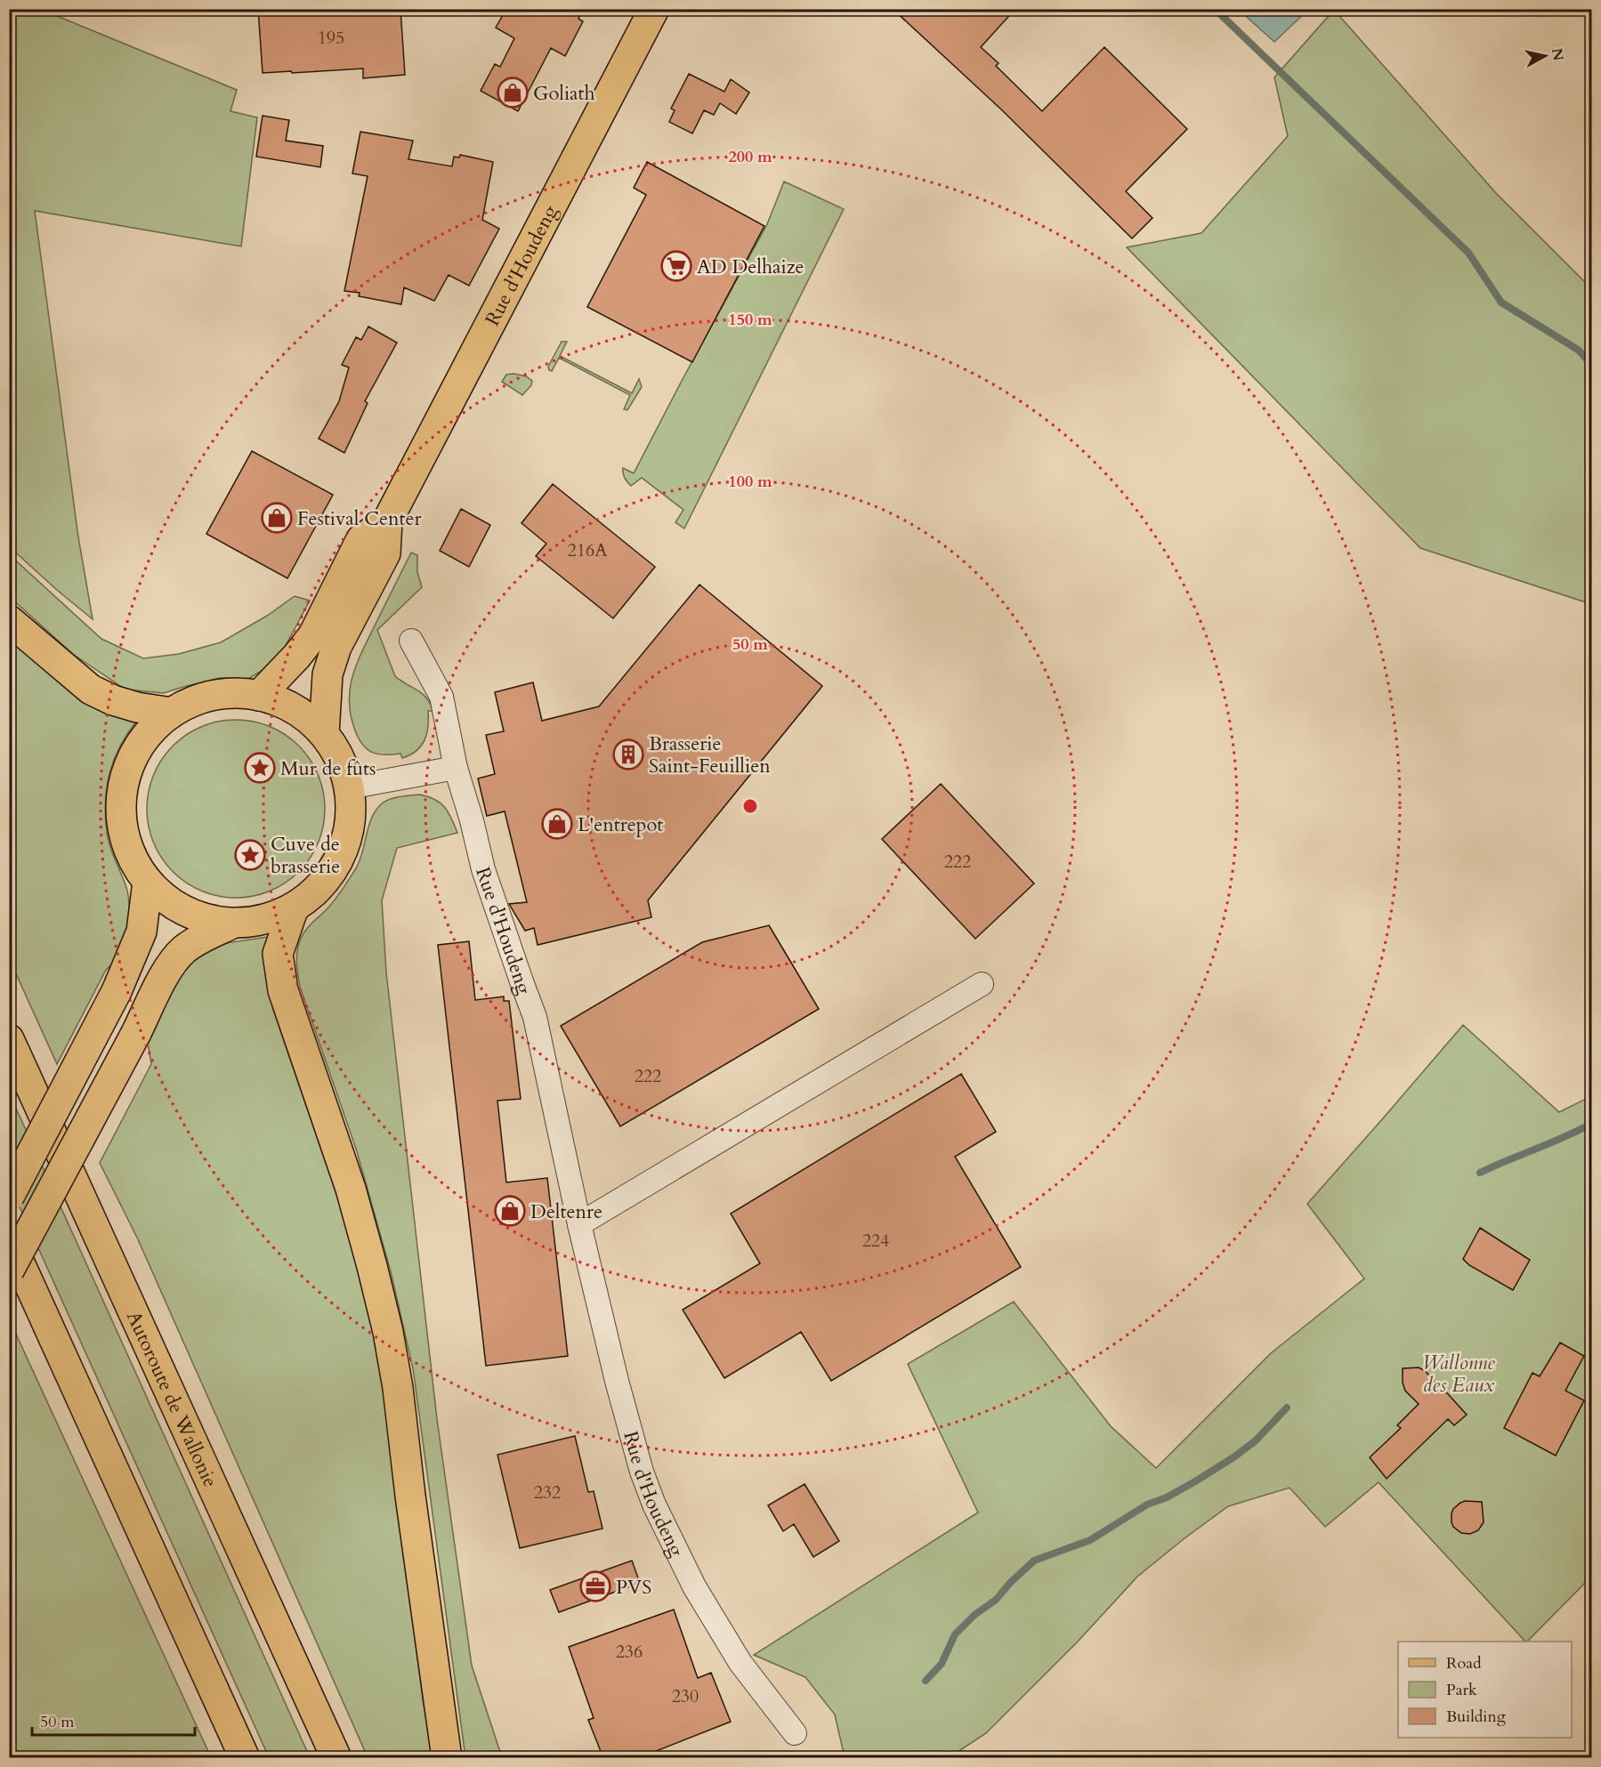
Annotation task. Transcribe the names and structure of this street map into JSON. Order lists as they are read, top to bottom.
{
  "streets": {
    "main road": ["Rue d'Houdeng", "Autoroute de Wallonie"]
  },
  "parks": ["Wallonne des Eaux"],
  "places": {
    "shop": [
      "Goliath",
      "Festival Center",
      "L'entrepot",
      "Deltenre"
    ],
    "supermarket": ["AD Delhaize"],
    "building": ["Brasserie Saint-Feuillien"],
    "place": ["Mur de fûts", "Cuve de brasserie"],
    "office": ["PVS"]
  },
  "house_numbers": [
    "195",
    "216A",
    "222",
    "222",
    "224",
    "232",
    "236",
    "230"
  ],
  "legend": ["Road", "Park", "Building"],
  "scale_bar": "50 m",
  "north": "right",
  "rings": [
    "200 m",
    "150 m",
    "100 m",
    "50 m"
  ]
}
